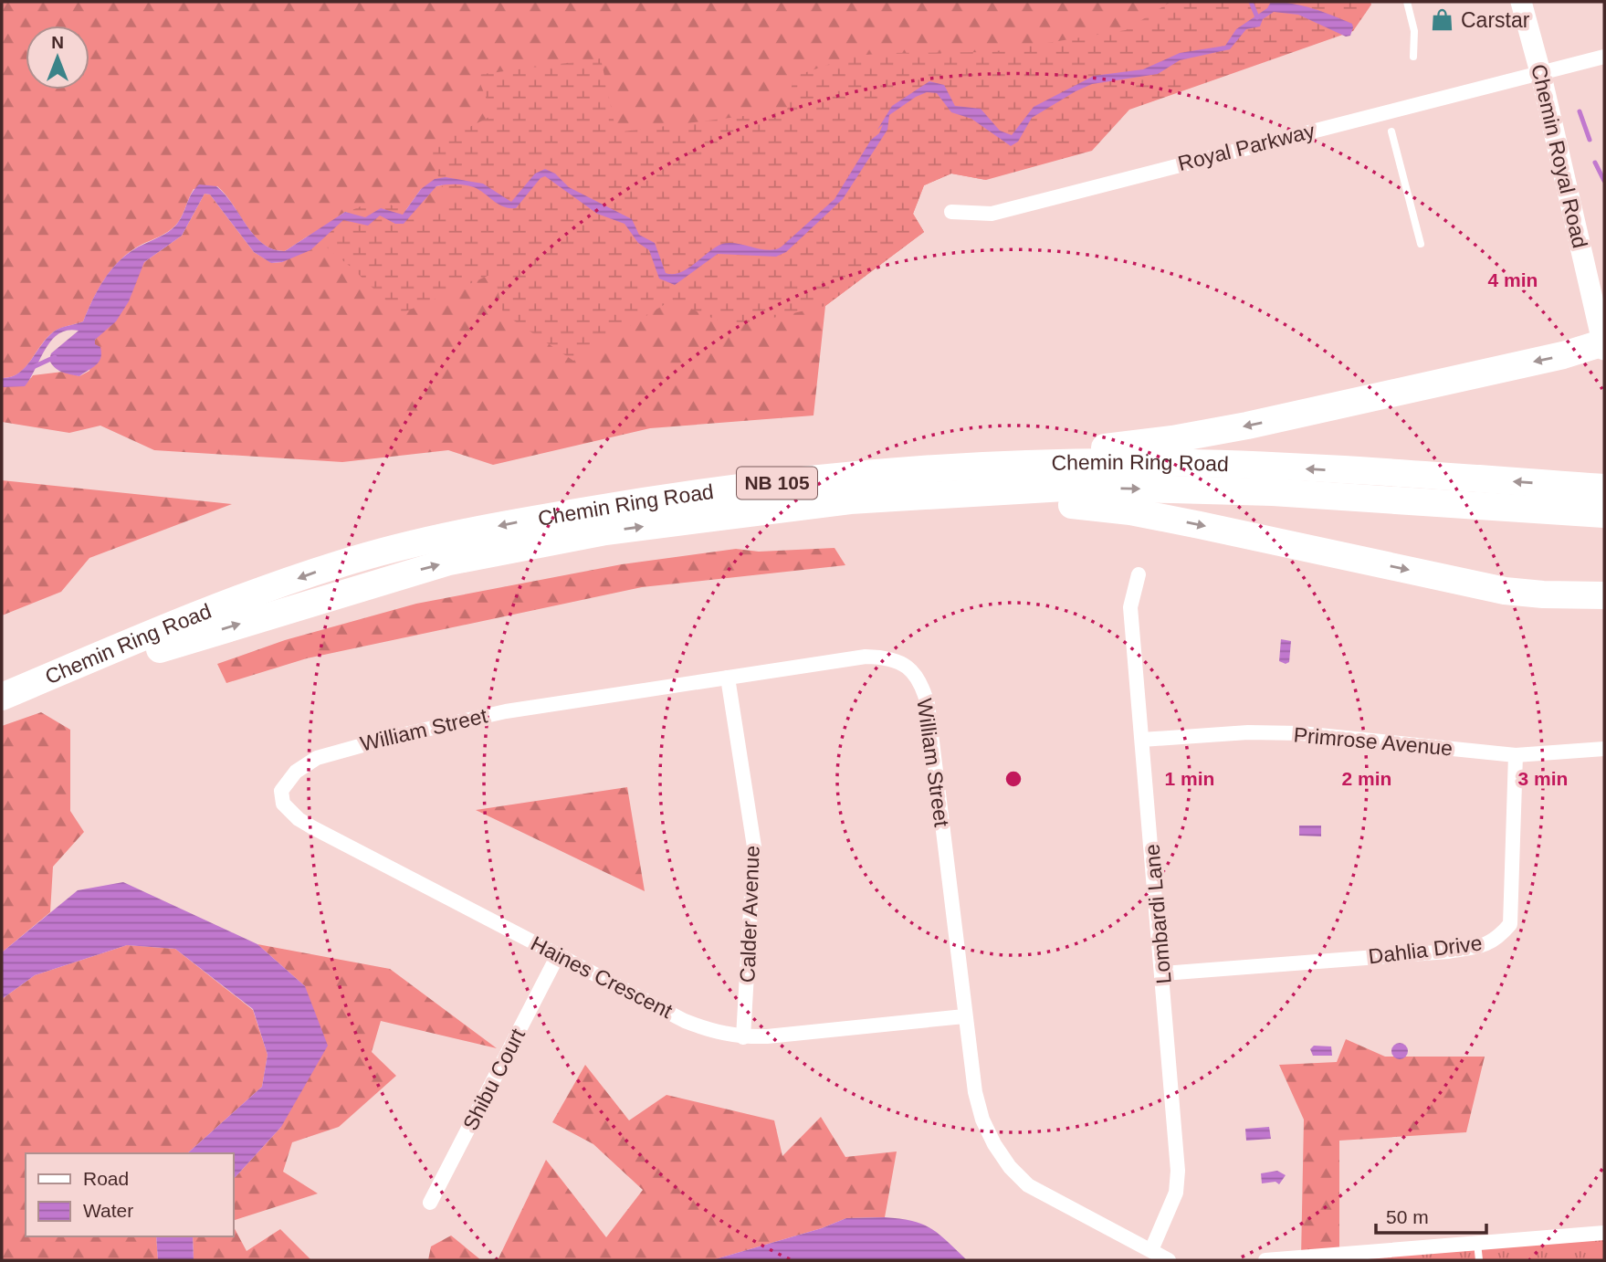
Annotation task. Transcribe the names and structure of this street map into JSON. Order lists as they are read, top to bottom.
{
  "streets": {
    "highway": ["Chemin Ring Road", "NB 105"],
    "main road": ["Chemin Royal Road"],
    "street": [
      "Royal Parkway",
      "William Street",
      "Primrose Avenue",
      "Calder Avenue",
      "Lombardi Lane",
      "Dahlia Drive",
      "Haines Crescent",
      "Shibu Court"
    ]
  },
  "crossings": [
    ["Royal Parkway", "Chemin Royal Road"],
    ["William Street", "Calder Avenue"],
    ["William Street", "Lombardi Lane"],
    ["William Street", "Haines Crescent"],
    ["Primrose Avenue", "Lombardi Lane"],
    ["Primrose Avenue", "Dahlia Drive"],
    ["Calder Avenue", "Haines Crescent"],
    ["Lombardi Lane", "Dahlia Drive"],
    ["Haines Crescent", "Shibu Court"]
  ],
  "places": {
    "shop": ["Carstar"]
  },
  "legend": ["Road", "Water"],
  "scale_bar": "50 m",
  "north": "top",
  "rings": [
    "4 min",
    "1 min",
    "2 min",
    "3 min"
  ]
}
